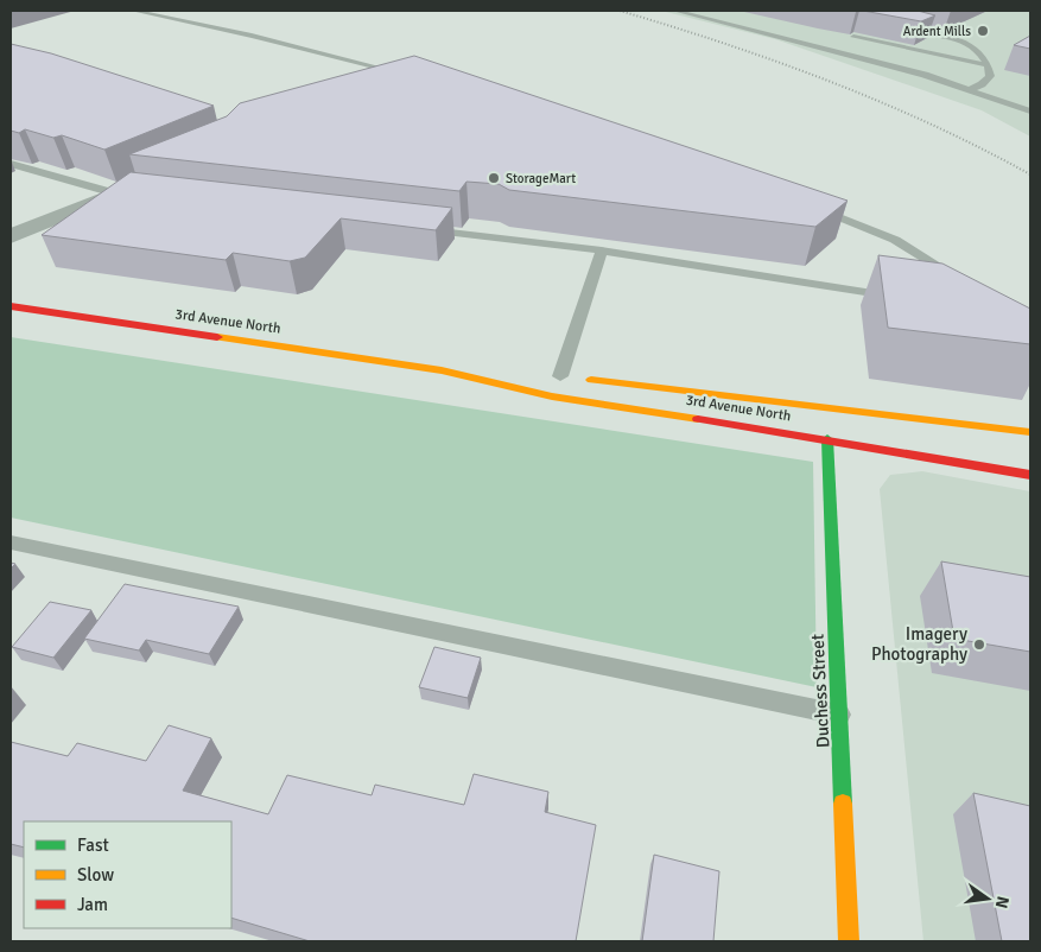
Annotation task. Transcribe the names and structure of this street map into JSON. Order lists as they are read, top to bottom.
{
  "streets": {
    "main road": ["3rd Avenue North", "Duchess Street"]
  },
  "crossings": [
    ["3rd Avenue North", "Duchess Street"]
  ],
  "places": ["Ardent Mills", "StorageMart", "Imagery Photography"],
  "legend": ["Fast", "Slow", "Jam"],
  "north": "right"
}
